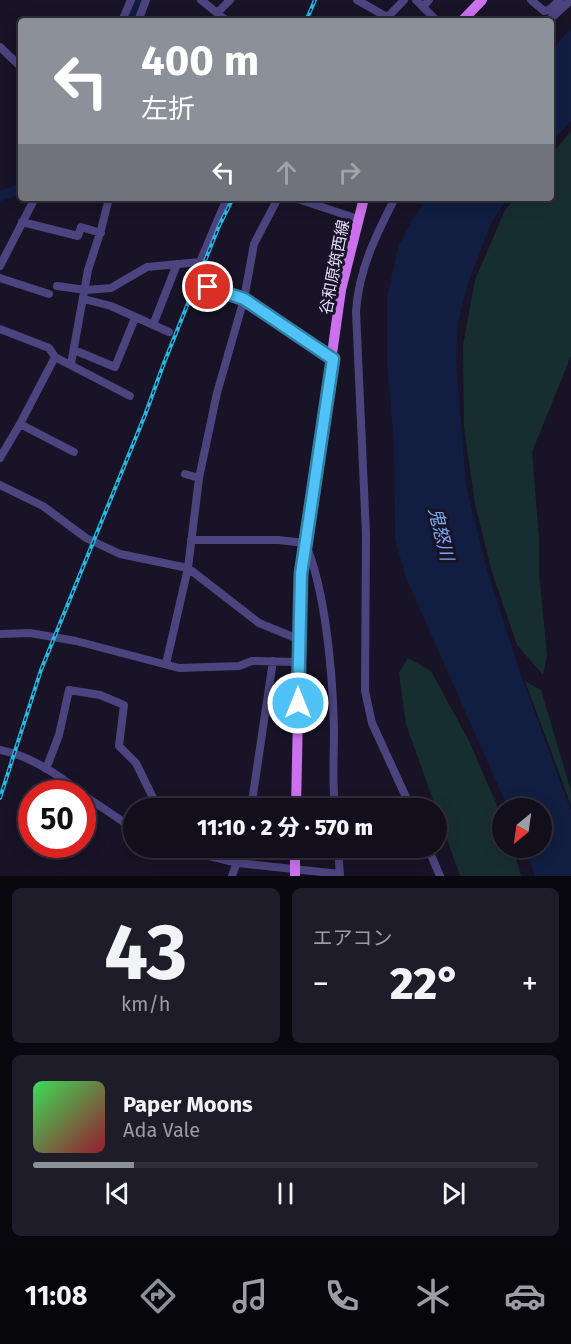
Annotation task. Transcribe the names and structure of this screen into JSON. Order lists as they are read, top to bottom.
{
  "streets": {
    "main road": ["谷和原筑西線"]
  },
  "water": ["鬼怒川"],
  "north": "bottom left",
  "page": {
    "turn": ["400 m", "左折"],
    "limit": "50",
    "trip": "11:10 · 2 分 · 570 m",
    "tile": [
      ["43", "km/h"],
      "エアコン"
    ],
    "heat": ["−", "22°", "+"],
    "song": ["Paper Moons", "Ada Vale"],
    "tabs": "11:08"
  }
}
